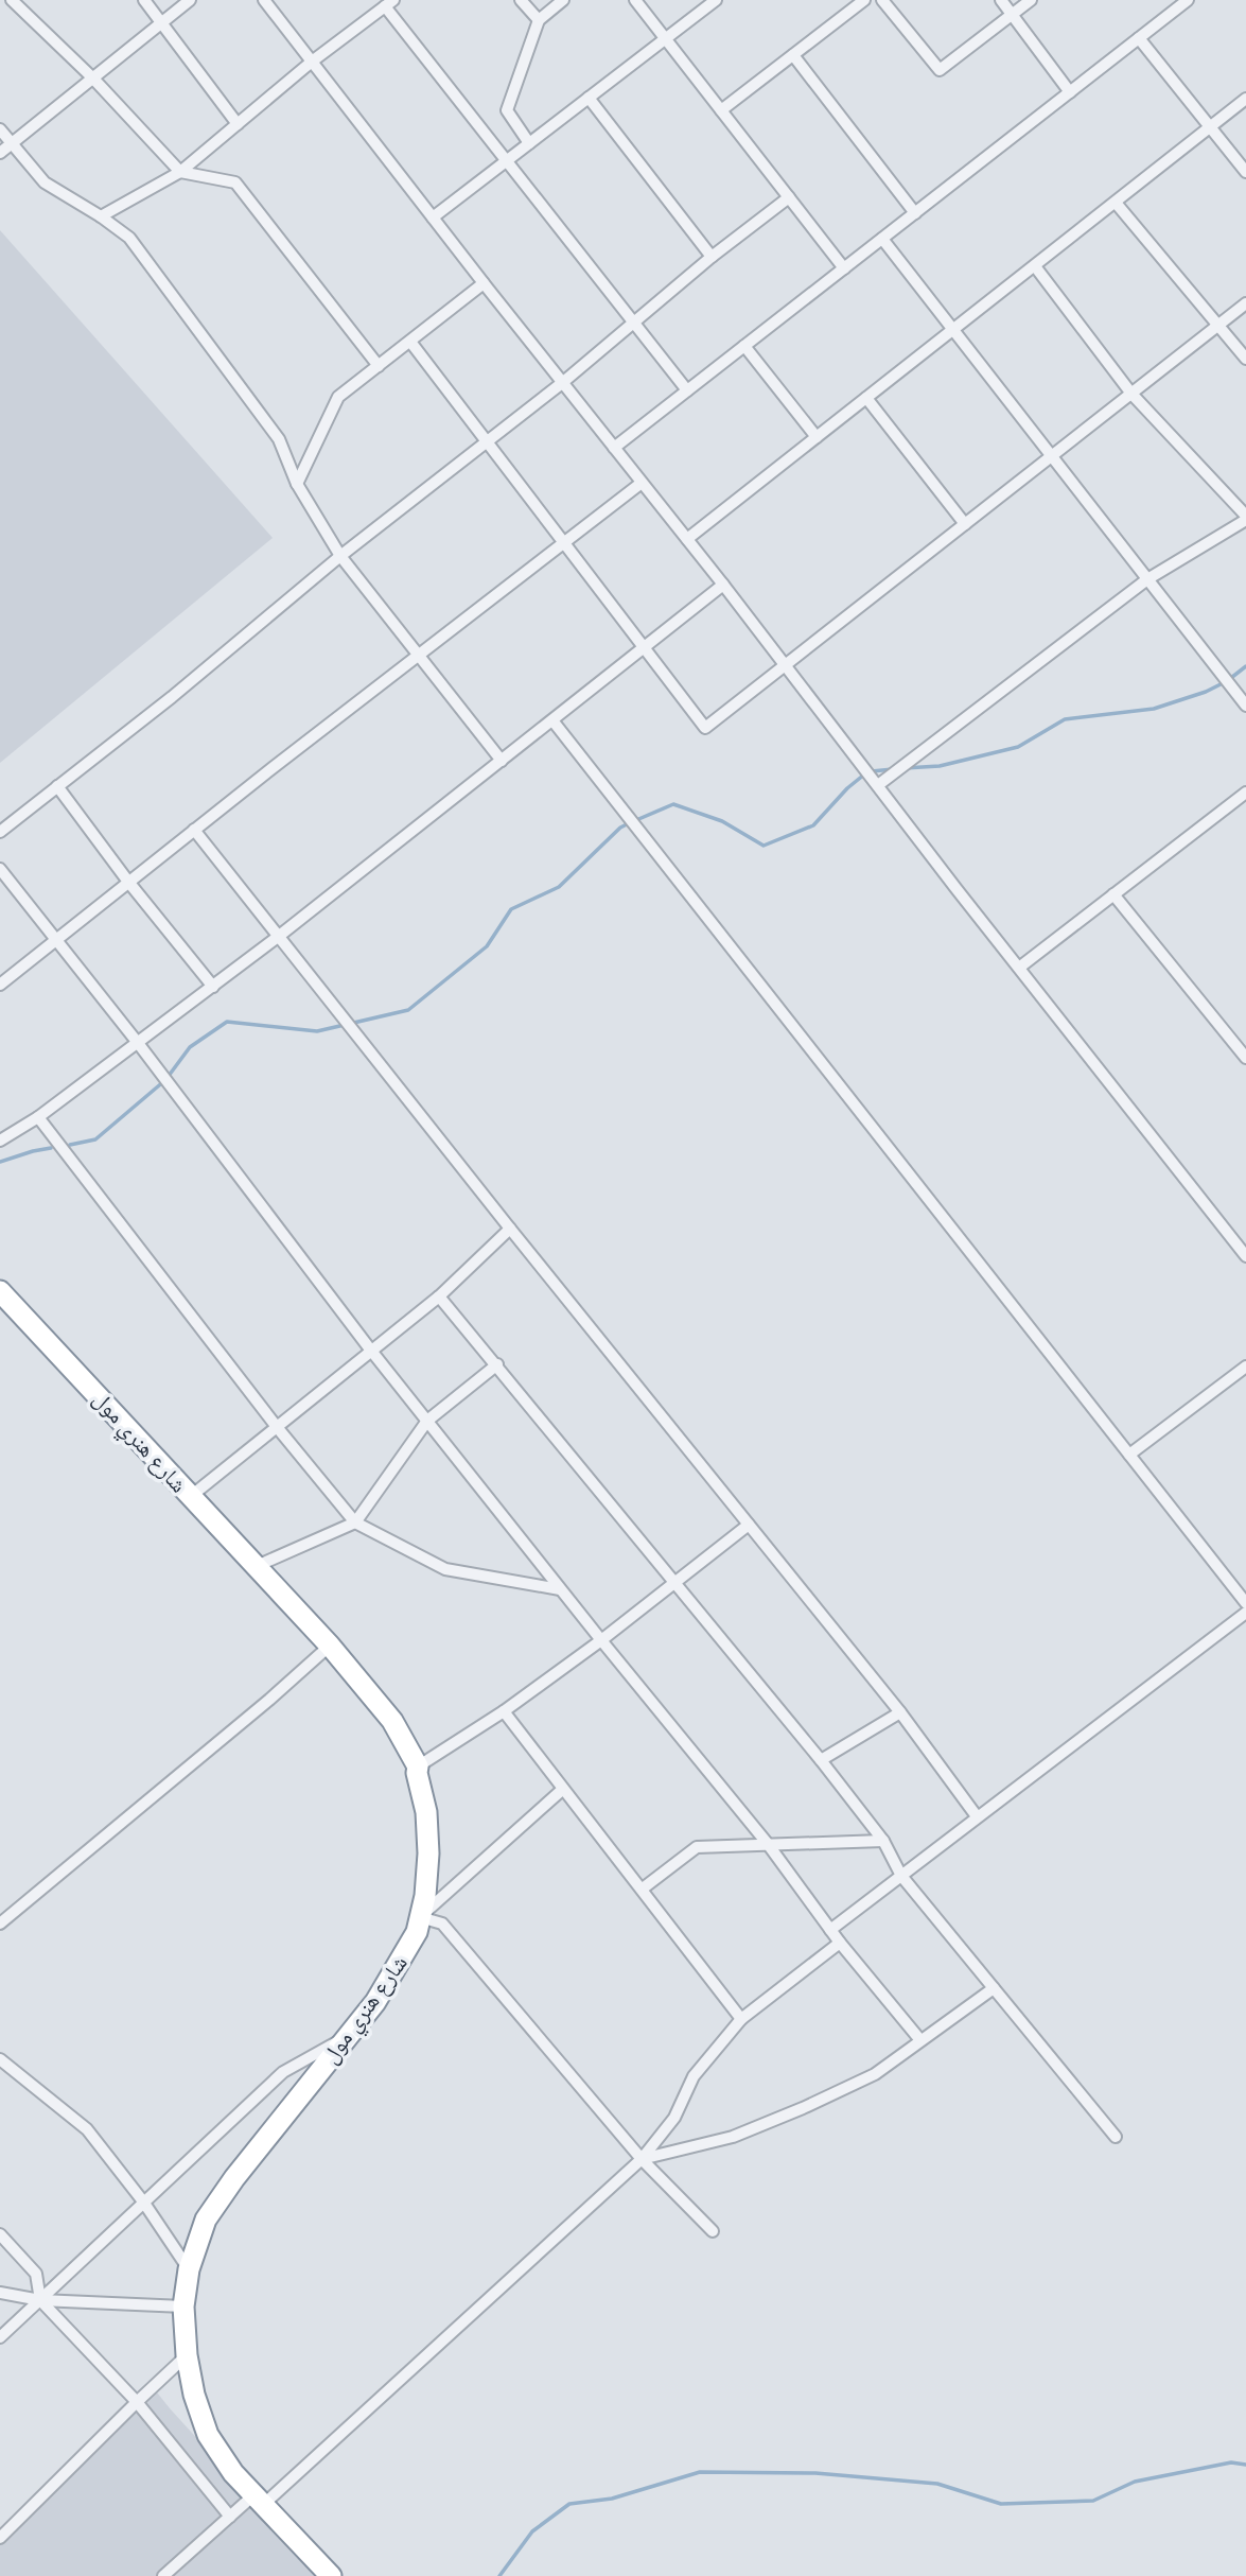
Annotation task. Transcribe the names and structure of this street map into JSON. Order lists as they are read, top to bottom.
{
  "streets": {
    "highway": ["شارع هنري مول"]
  }
}
